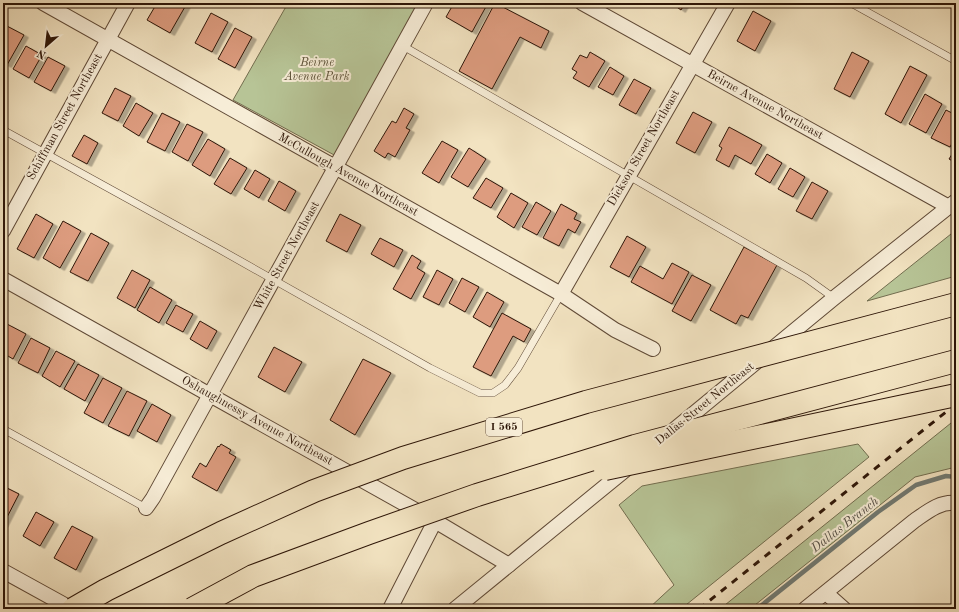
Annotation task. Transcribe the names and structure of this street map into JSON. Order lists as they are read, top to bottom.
{
  "streets": {
    "highway": ["I 565"],
    "street": [
      "Beirne Avenue Northeast",
      "Schiffman Street Northeast",
      "Dickson Street Northeast",
      "McCullough Avenue Northeast",
      "White Street Northeast",
      "Dallas Street Northeast",
      "Oshaughnessy Avenue Northeast"
    ]
  },
  "crossings": [
    ["Beirne Avenue Northeast", "Dickson Street Northeast"],
    ["Beirne Avenue Northeast", "Dallas Street Northeast"],
    ["Schiffman Street Northeast", "McCullough Avenue Northeast"],
    ["Dickson Street Northeast", "McCullough Avenue Northeast"],
    ["McCullough Avenue Northeast", "White Street Northeast"],
    ["White Street Northeast", "Oshaughnessy Avenue Northeast"],
    ["Dallas Street Northeast", "Oshaughnessy Avenue Northeast"]
  ],
  "water": ["Dallas Branch"],
  "parks": ["Beirne Avenue Park"],
  "north": "bottom left"
}
